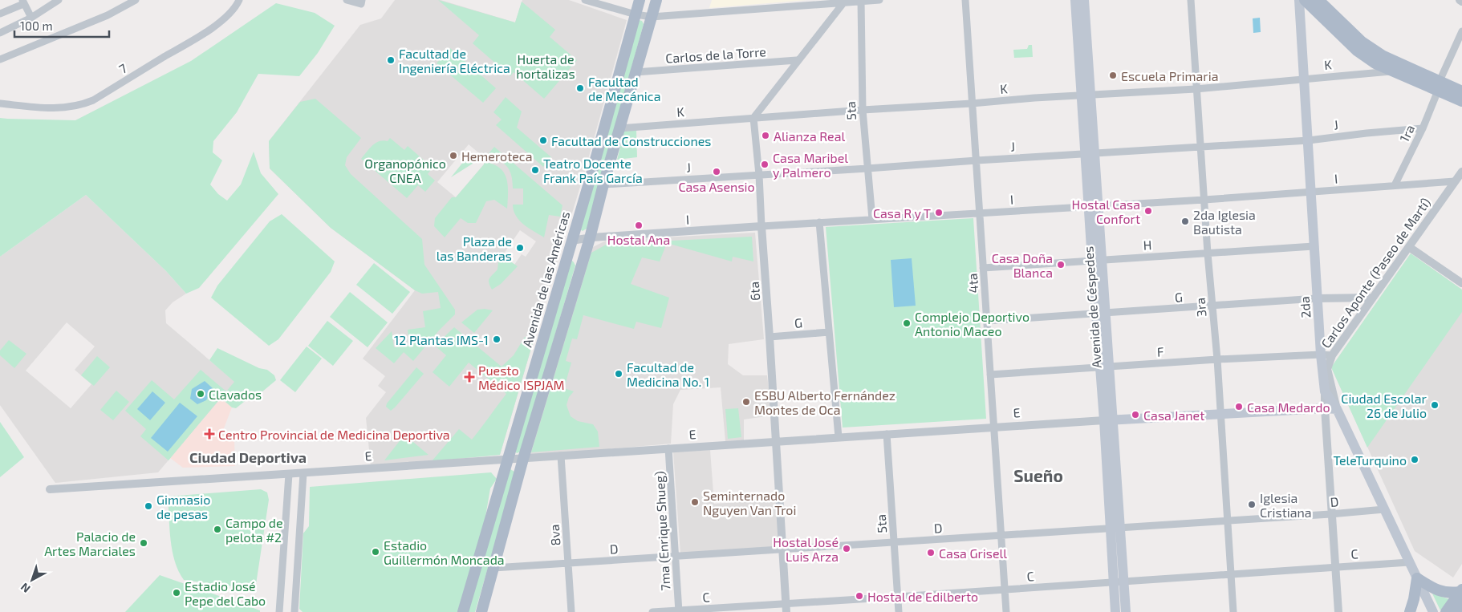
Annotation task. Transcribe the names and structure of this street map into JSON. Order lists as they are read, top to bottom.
{
  "streets": {
    "main road": [
      "Carlos Aponte (Paseo de Martí)",
      "Avenida de las Américas",
      "Avenida de Céspedes",
      "2da",
      "E"
    ],
    "street": [
      "Carlos de la Torre",
      "K",
      "7",
      "5ta",
      "J",
      "1ra",
      "I",
      "H",
      "4ta",
      "6ta",
      "G",
      "3ra",
      "F",
      "D",
      "7ma (Enrique Shueg)",
      "8va",
      "C"
    ]
  },
  "crossings": [
    ["K", "5ta"],
    ["K", "4ta"],
    ["K", "6ta"],
    ["K", "Avenida de Céspedes"],
    ["K", "3ra"],
    ["K", "2da"],
    ["5ta", "J"],
    ["5ta", "I"],
    ["5ta", "E"],
    ["5ta", "D"],
    ["5ta", "C"],
    ["J", "1ra"],
    ["J", "4ta"],
    ["J", "6ta"],
    ["J", "Avenida de Céspedes"],
    ["J", "3ra"],
    ["J", "2da"],
    ["1ra", "I"],
    ["I", "Carlos Aponte (Paseo de Martí)"],
    ["I", "Avenida de las Américas"],
    ["I", "4ta"],
    ["I", "6ta"],
    ["I", "Avenida de Céspedes"],
    ["I", "3ra"],
    ["I", "2da"],
    ["H", "4ta"],
    ["H", "Avenida de Céspedes"],
    ["H", "3ra"],
    ["H", "2da"],
    ["Carlos Aponte (Paseo de Martí)", "G"],
    ["Carlos Aponte (Paseo de Martí)", "F"],
    ["Carlos Aponte (Paseo de Martí)", "E"],
    ["Carlos Aponte (Paseo de Martí)", "D"],
    ["Carlos Aponte (Paseo de Martí)", "C"],
    ["Avenida de las Américas", "E"],
    ["4ta", "G"],
    ["4ta", "F"],
    ["4ta", "E"],
    ["4ta", "D"],
    ["4ta", "C"],
    ["6ta", "G"],
    ["6ta", "E"],
    ["6ta", "D"],
    ["6ta", "C"],
    ["G", "Avenida de Céspedes"],
    ["G", "3ra"],
    ["G", "2da"],
    ["Avenida de Céspedes", "F"],
    ["Avenida de Céspedes", "E"],
    ["Avenida de Céspedes", "D"],
    ["Avenida de Céspedes", "C"],
    ["3ra", "F"],
    ["3ra", "E"],
    ["3ra", "D"],
    ["3ra", "C"],
    ["2da", "F"],
    ["2da", "E"],
    ["2da", "D"],
    ["2da", "C"],
    ["E", "7ma (Enrique Shueg)"],
    ["E", "8va"],
    ["D", "7ma (Enrique Shueg)"],
    ["D", "8va"],
    ["7ma (Enrique Shueg)", "C"]
  ],
  "districts": ["Ciudad Deportiva", "Sueño"],
  "parks": ["Huerta de hortalizas", "Organopónico CNEA"],
  "places": {
    "other": [
      "Facultad de Ingeniería Eléctrica",
      "Escuela Primaria",
      "Facultad de Mecánica",
      "Alianza Real",
      "Facultad de Construcciones",
      "Hemeroteca",
      "Casa Maribel y Palmero",
      "Teatro Docente Frank País García",
      "Casa Asensio",
      "Hostal Casa Confort",
      "Casa R y T",
      "2da Iglesia Bautista",
      "Hostal Ana",
      "Plaza de las Banderas",
      "Casa Doña Blanca",
      "Complejo Deportivo Antonio Maceo",
      "12 Plantas IMS-1",
      "Facultad de Medicina No. 1",
      "Clavados",
      "ESBU Alberto Fernández Montes de Oca",
      "Ciudad Escolar 26 de Julio",
      "Casa Medardo",
      "Casa Janet",
      "TeleTurquino",
      "Seminternado Nguyen Van Troi",
      "Iglesia Cristiana",
      "Gimnasio de pesas",
      "Campo de pelota #2",
      "Palacio de Artes Marciales",
      "Hostal José Luis Arza",
      "Estadio Guillermón Moncada",
      "Casa Grisell",
      "Estadio José Pepe del Cabo",
      "Hostal de Edilberto"
    ],
    "health": ["Puesto Médico ISPJAM", "Centro Provincial de Medicina Deportiva"]
  },
  "scale_bar": "100 m",
  "north": "bottom left"
}
